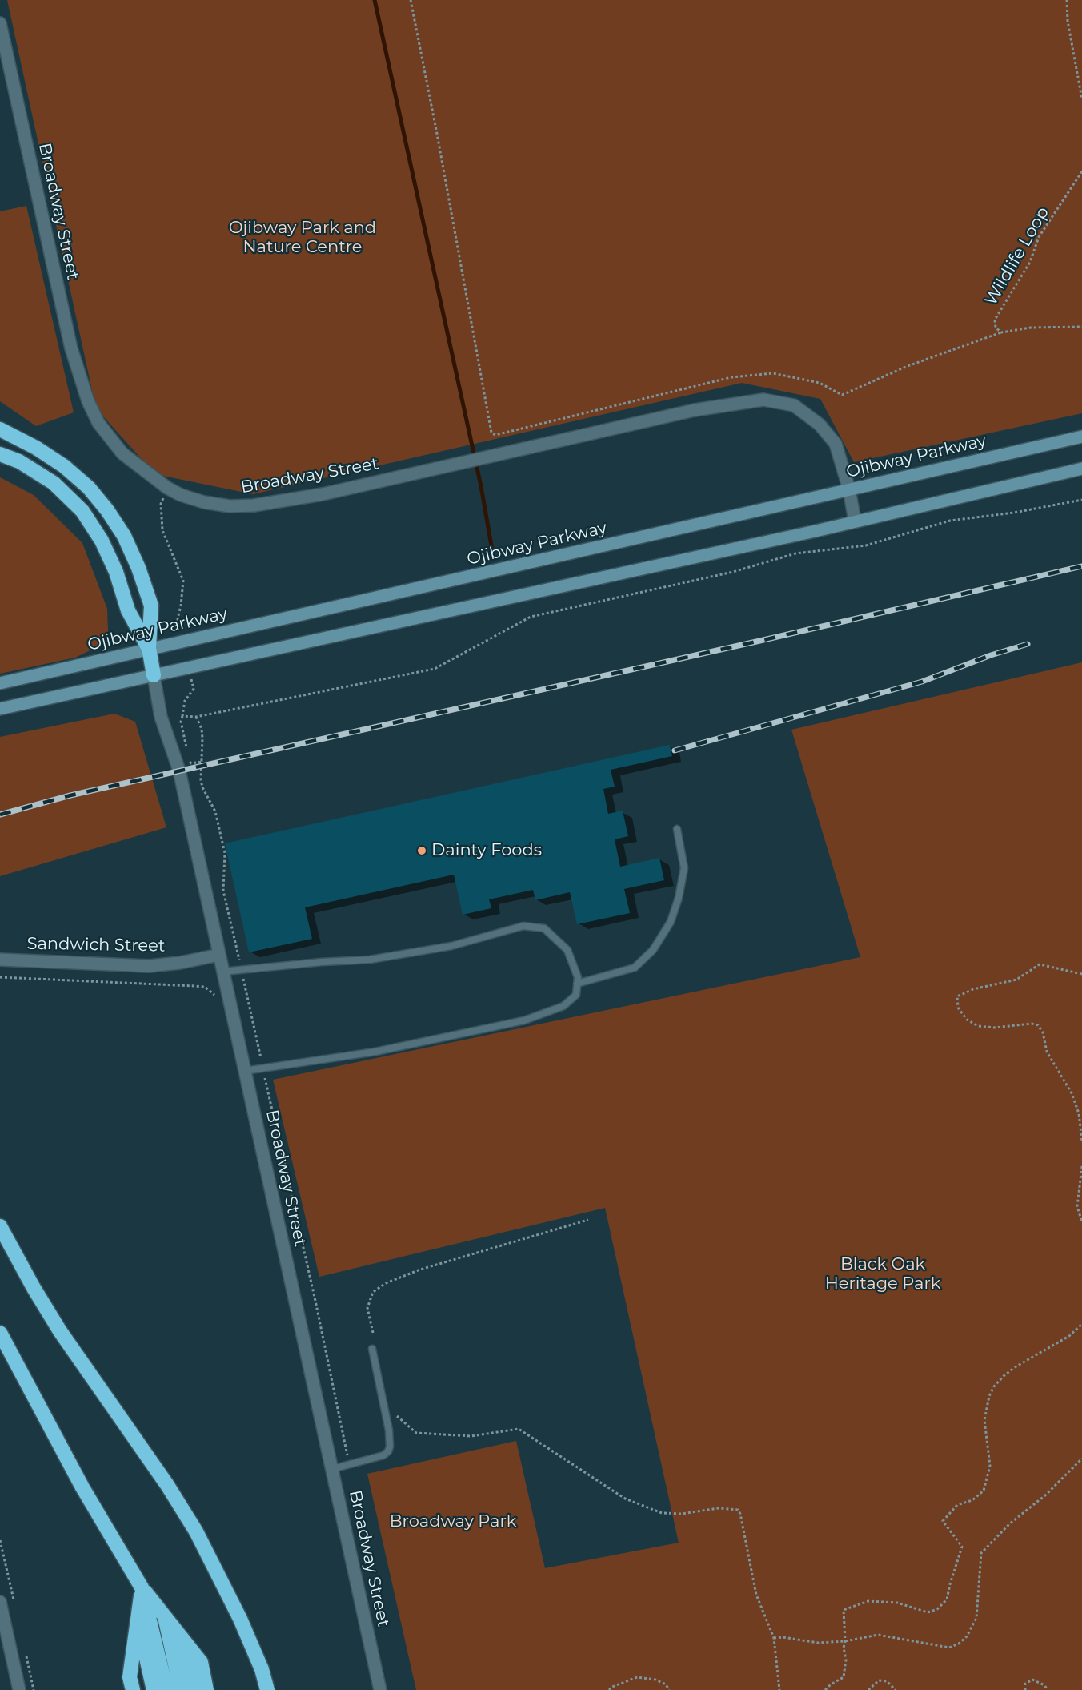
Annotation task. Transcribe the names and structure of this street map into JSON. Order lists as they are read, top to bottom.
{
  "streets": {
    "main road": ["Ojibway Parkway"],
    "street": ["Broadway Street", "Sandwich Street"],
    "path": ["Wildlife Loop"]
  },
  "crossings": [
    ["Broadway Street", "Ojibway Parkway"],
    ["Broadway Street", "Sandwich Street"]
  ],
  "parks": ["Ojibway Park and Nature Centre", "Black Oak Heritage Park", "Broadway Park"],
  "places": ["Dainty Foods"]
}
